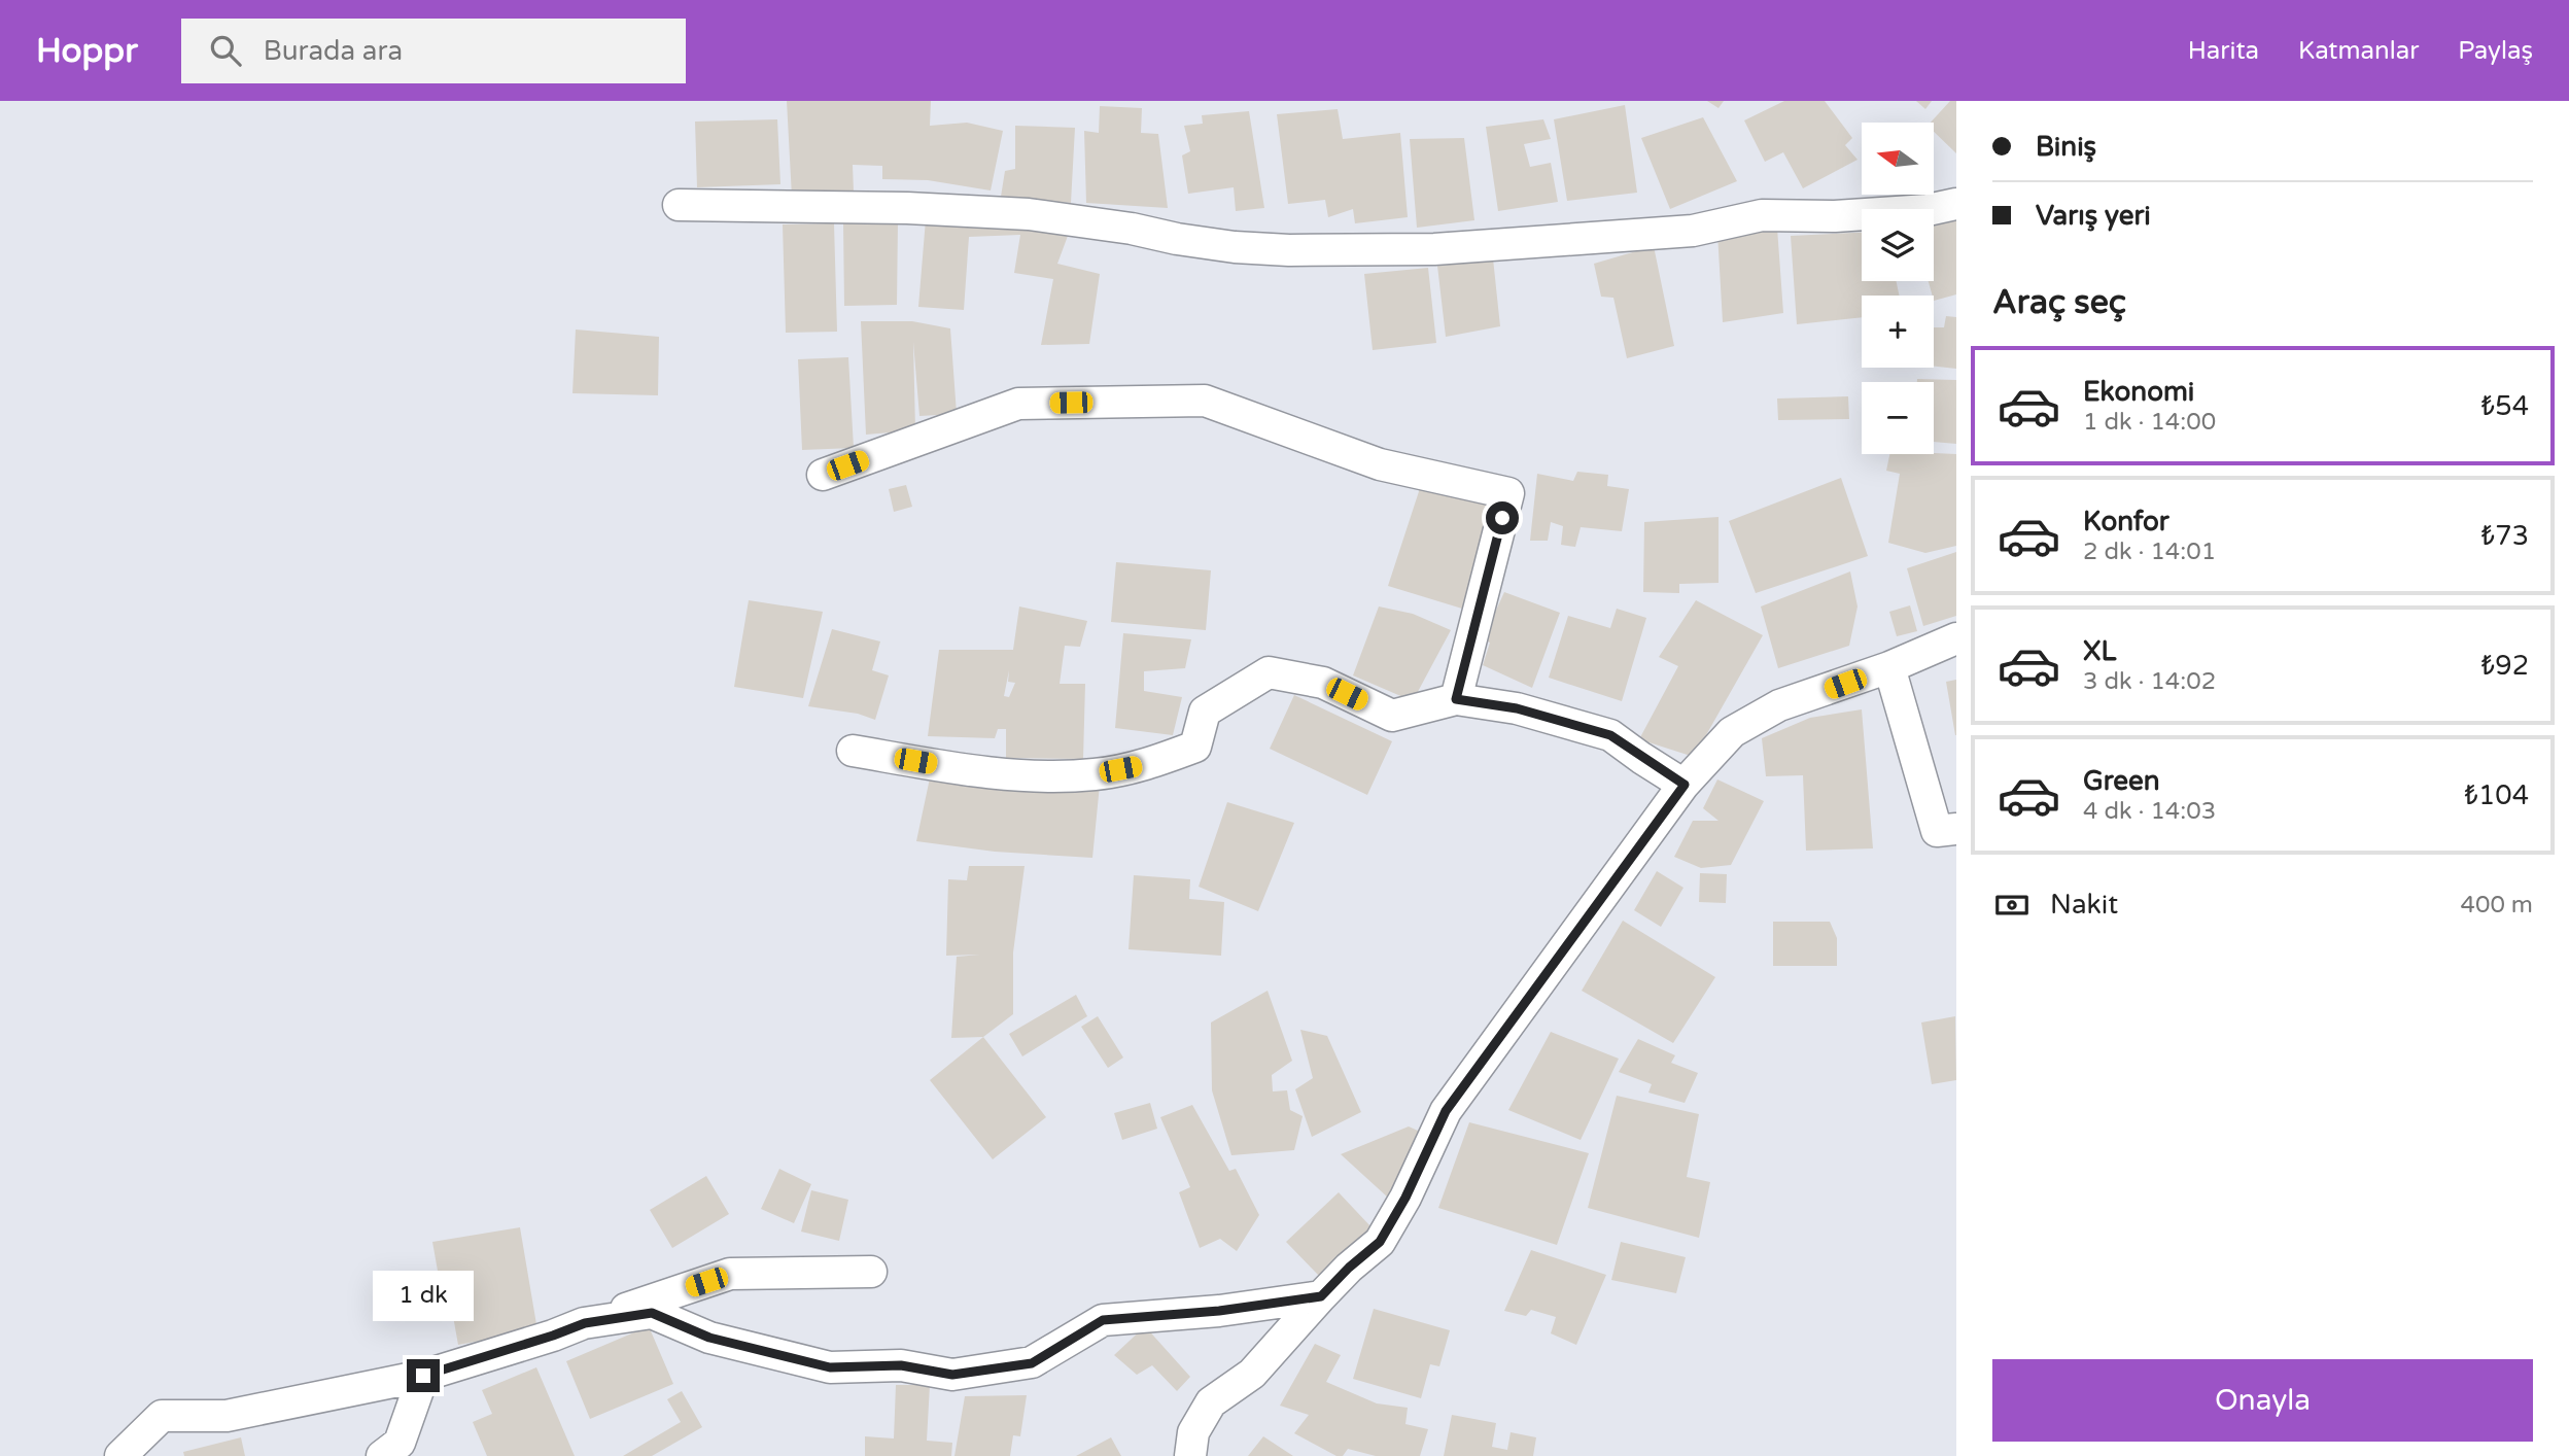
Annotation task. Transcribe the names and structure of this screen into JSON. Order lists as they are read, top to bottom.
{
  "north": "left",
  "page": {
    "header": "Hoppr",
    "search": "Burada ara",
    "nav": ["Harita", "Katmanlar", "Paylaş"],
    "banner": ["Biniş", "Varış yeri"],
    "map_buttons": ["+", "−"],
    "heading": "Araç seç",
    "list": [
      {
        "name": "Ekonomi",
        "note": "1 dk · 14:00",
        "value": "₺54"
      },
      {
        "name": "Konfor",
        "note": "2 dk · 14:01",
        "value": "₺73"
      },
      {
        "name": "XL",
        "note": "3 dk · 14:02",
        "value": "₺92"
      },
      {
        "name": "Green",
        "note": "4 dk · 14:03",
        "value": "₺104"
      }
    ],
    "pay": ["Nakit", "400 m"],
    "bubble": "1 dk",
    "buttons": "Onayla"
  }
}
